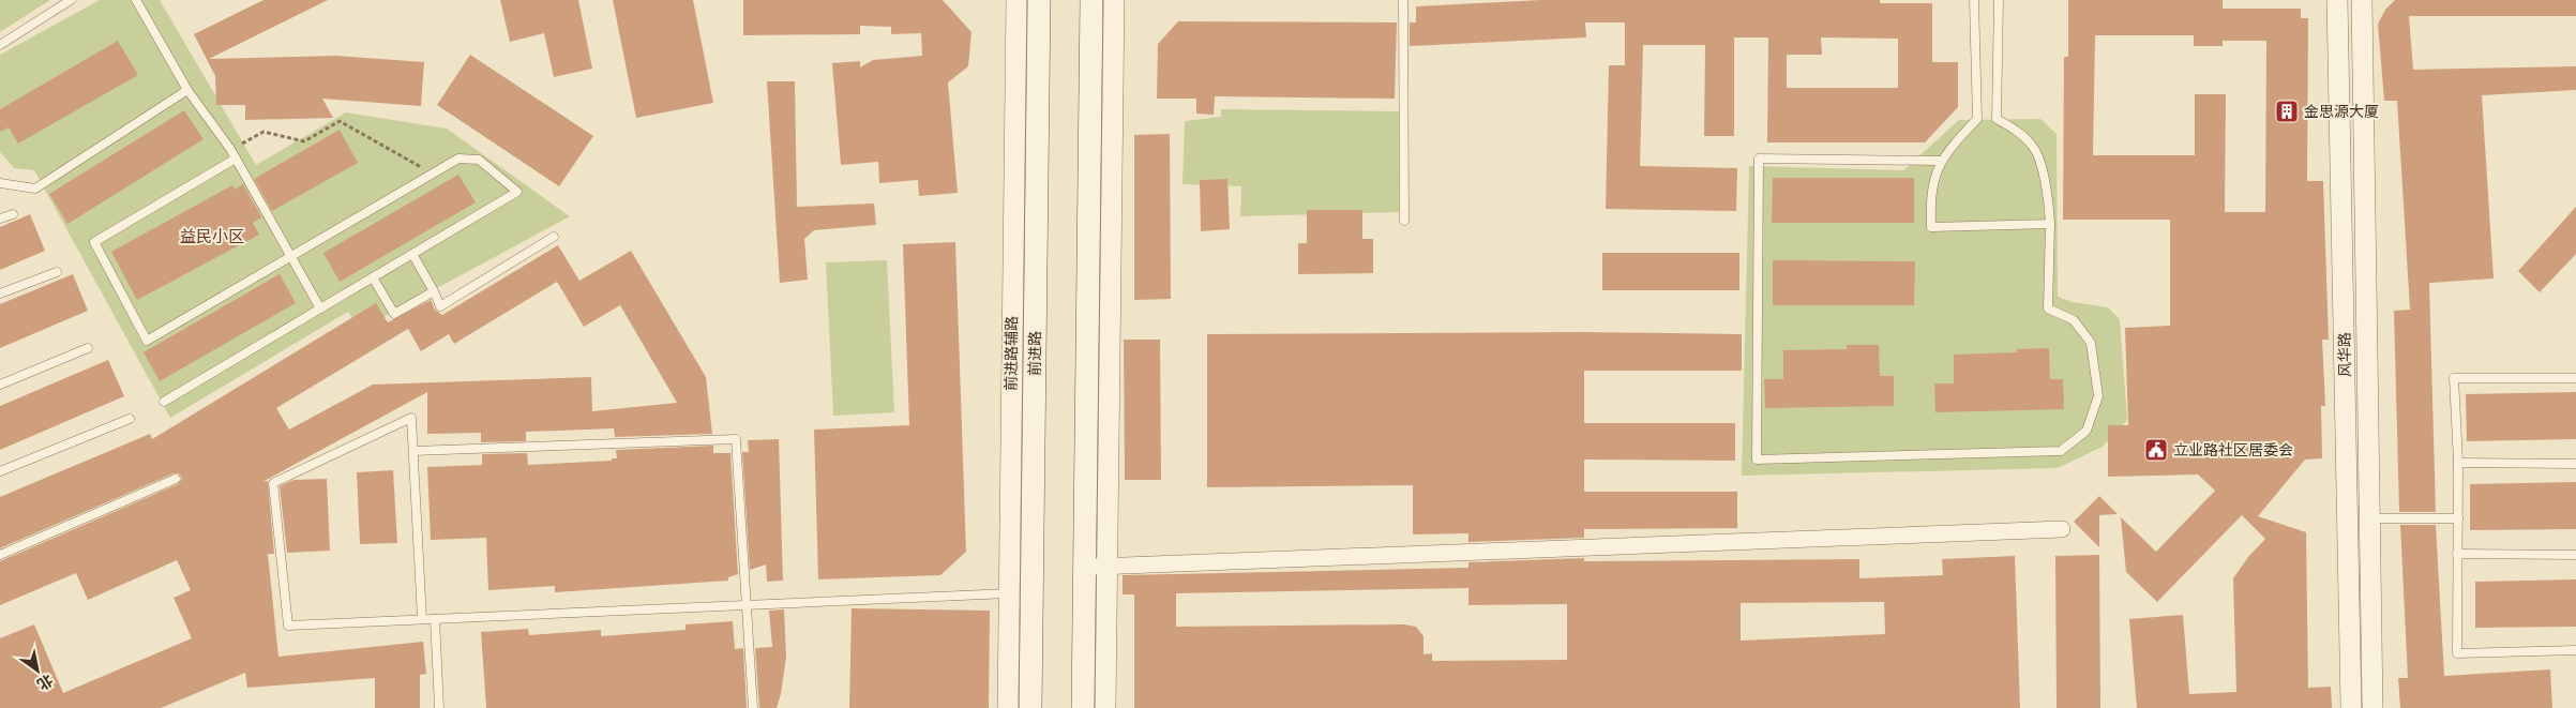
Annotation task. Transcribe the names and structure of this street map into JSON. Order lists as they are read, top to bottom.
{
  "streets": {
    "main road": ["前进路"],
    "street": ["前进路辅路", "风华路"]
  },
  "crossings": [
    ["前进路辅路", "前进路"]
  ],
  "districts": ["益民小区"],
  "places": {
    "building": ["金思源大厦"],
    "public building": ["立业路社区居委会"]
  },
  "north": "bottom right"
}
